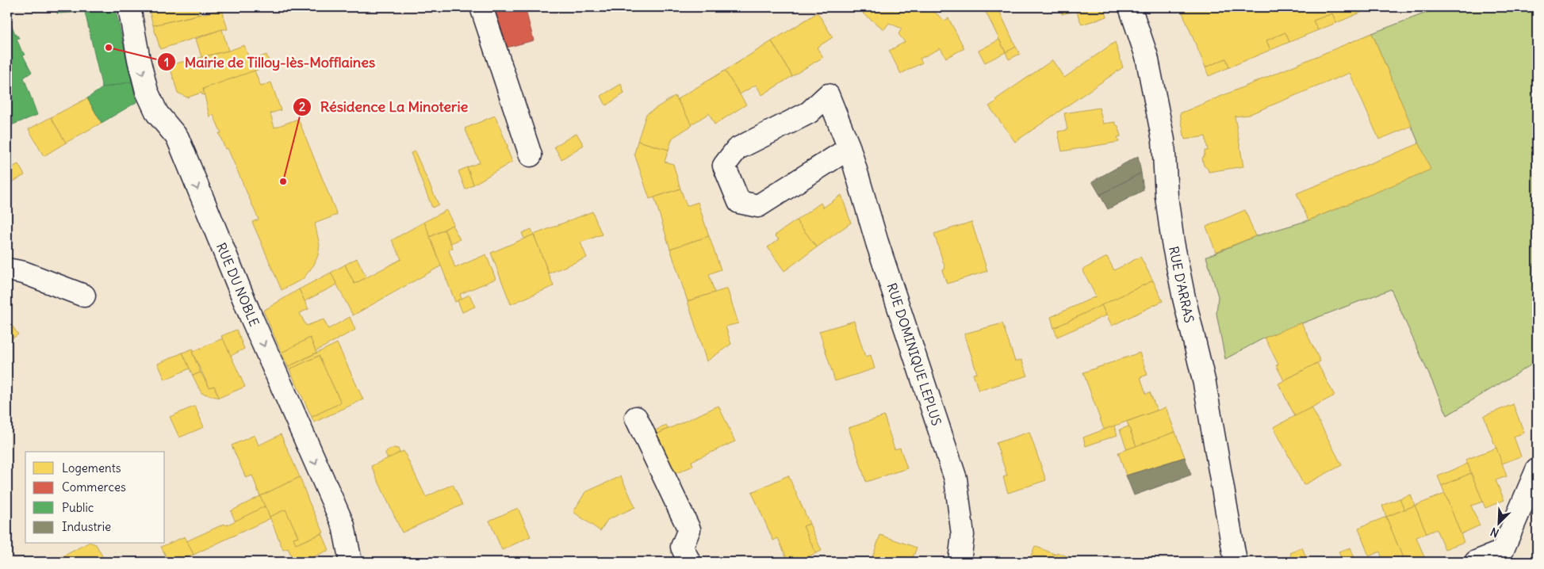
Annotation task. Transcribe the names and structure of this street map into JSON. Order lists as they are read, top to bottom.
{
  "streets": {
    "street": ["RUE DU NOBLE", "RUE D'ARRAS", "RUE DOMINIQUE LEPLUS"]
  },
  "one_way": ["RUE DU NOBLE"],
  "places": ["Mairie de Tilloy-lès-Mofflaines", "Résidence La Minoterie"],
  "legend": [
    "Logements",
    "Commerces",
    "Public",
    "Industrie"
  ],
  "north": "bottom left"
}
